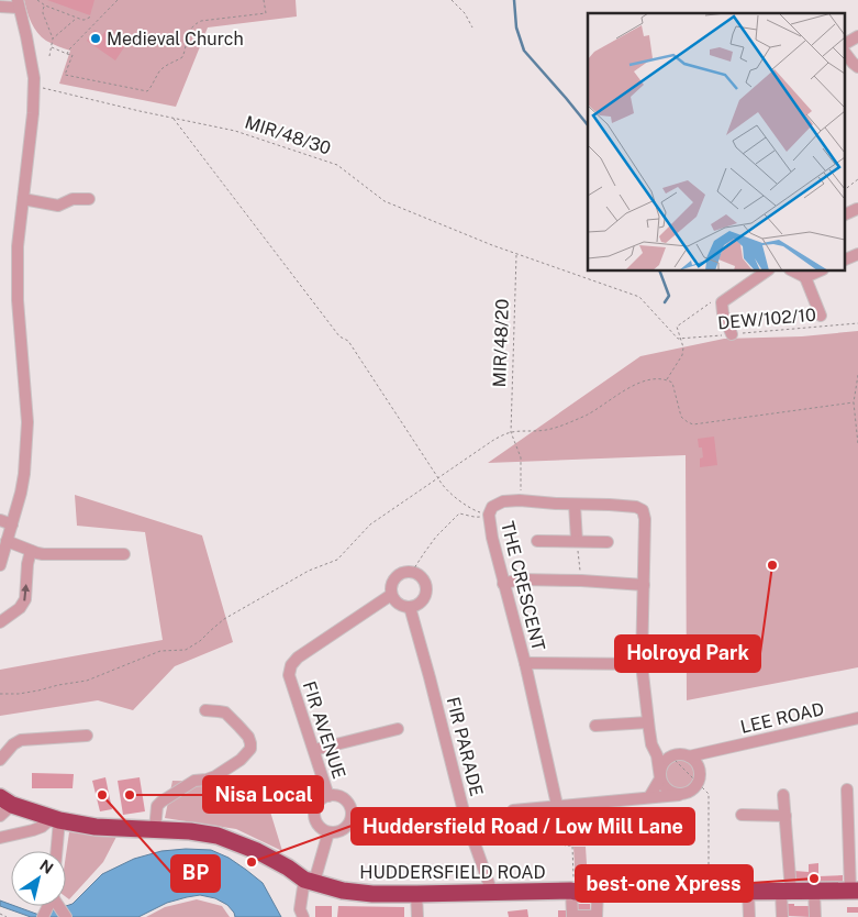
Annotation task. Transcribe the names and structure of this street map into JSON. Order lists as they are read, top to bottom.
{
  "streets": {
    "highway": ["HUDDERSFIELD ROAD"],
    "street": [
      "THE CRESCENT",
      "LEE ROAD",
      "FIR AVENUE",
      "FIR PARADE"
    ],
    "path": ["MIR/48/30", "DEW/102/10", "MIR/48/20"]
  },
  "crossings": [
    ["MIR/48/30", "DEW/102/10"],
    ["MIR/48/30", "MIR/48/20"],
    ["THE CRESCENT", "LEE ROAD"],
    ["FIR AVENUE", "FIR PARADE"],
    ["FIR PARADE", "HUDDERSFIELD ROAD"]
  ],
  "places": [
    "Medieval Church",
    "Holroyd Park",
    "BP",
    "Nisa Local",
    "Huddersfield Road / Low Mill Lane",
    "best-one Xpress"
  ],
  "north": "top right"
}
